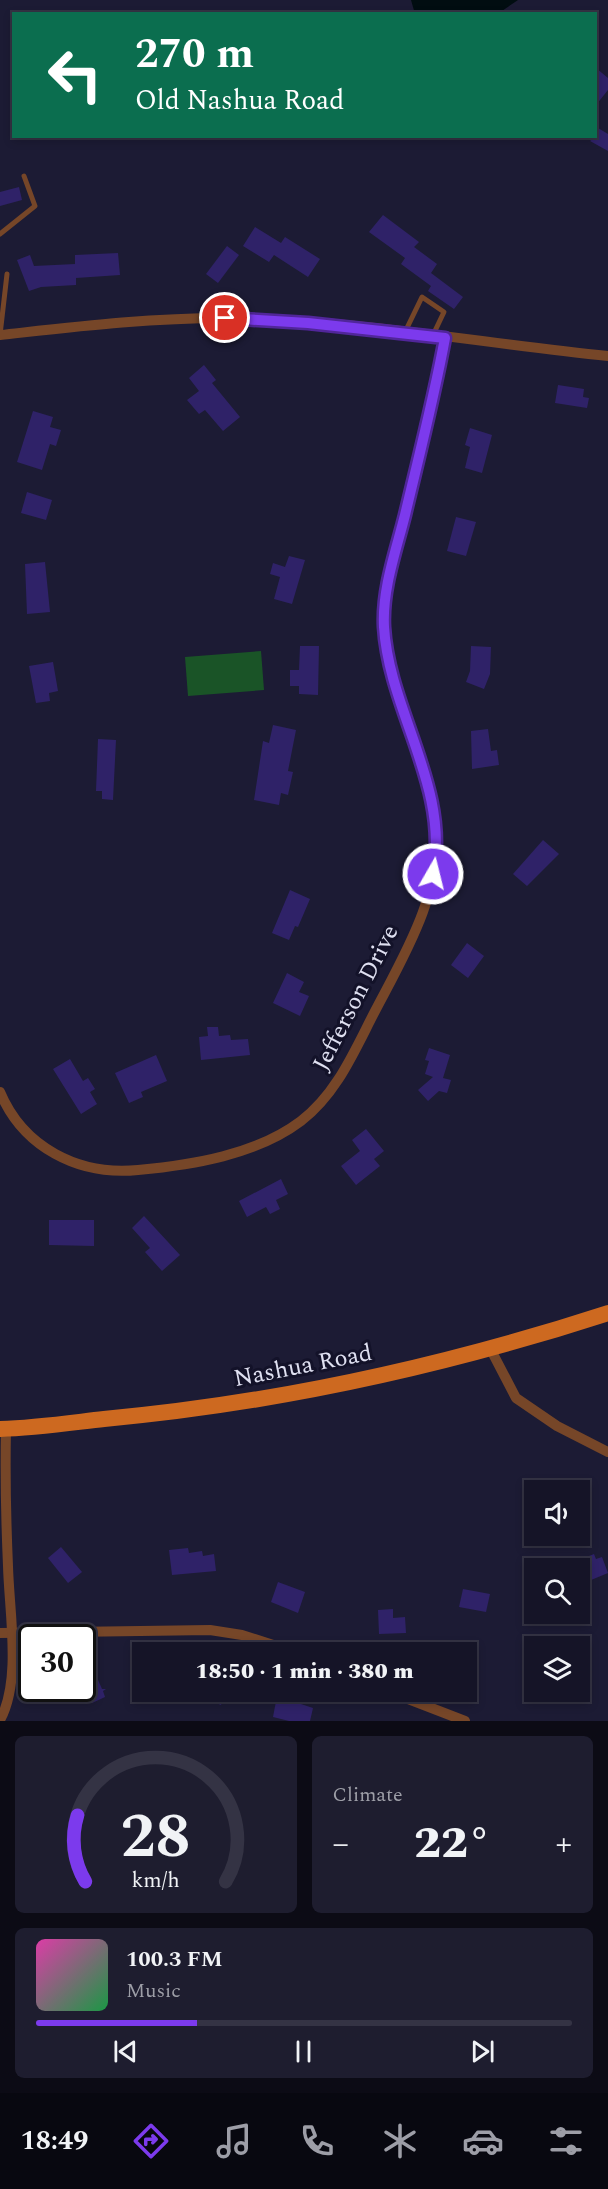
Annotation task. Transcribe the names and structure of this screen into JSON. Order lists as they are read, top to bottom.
{
  "streets": {
    "main road": ["Nashua Road"],
    "street": ["Jefferson Drive"]
  },
  "page": {
    "turn": ["270 m", "Old Nashua Road"],
    "limit": "30",
    "trip": "18:50 · 1 min · 380 m",
    "tile": "Climate",
    "heat": ["−", "22°", "+"],
    "song": ["100.3 FM", "Music"],
    "tabs": "18:49",
    "gauge": ["28", "km/h"]
  }
}
